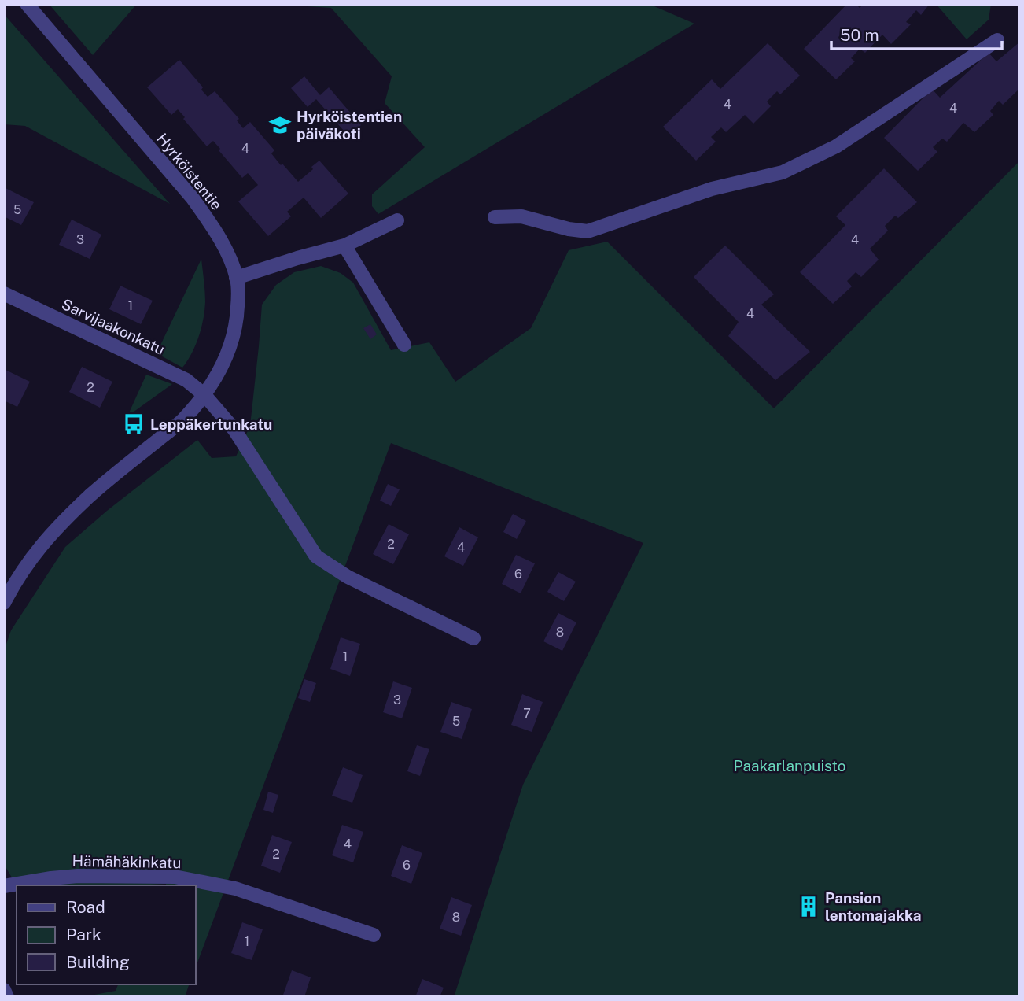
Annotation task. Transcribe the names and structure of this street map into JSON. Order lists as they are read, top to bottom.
{
  "streets": {
    "street": ["Hyrköistentie", "Sarvijaakonkatu", "Hämähäkinkatu"]
  },
  "crossings": [
    ["Hyrköistentie", "Sarvijaakonkatu"]
  ],
  "parks": ["Paakarlanpuisto"],
  "places": {
    "school or university": ["Hyrköistentien päiväkoti"],
    "bus stop": ["Leppäkertunkatu"],
    "building": ["Pansion lentomajakka"]
  },
  "house_numbers": [
    "4",
    "4",
    "4",
    "5",
    "3",
    "4",
    "1",
    "4",
    "2",
    "2",
    "4",
    "6",
    "8",
    "1",
    "3",
    "7",
    "5",
    "4",
    "2",
    "6",
    "8",
    "1"
  ],
  "legend": ["Road", "Park", "Building"],
  "scale_bar": "50 m"
}
